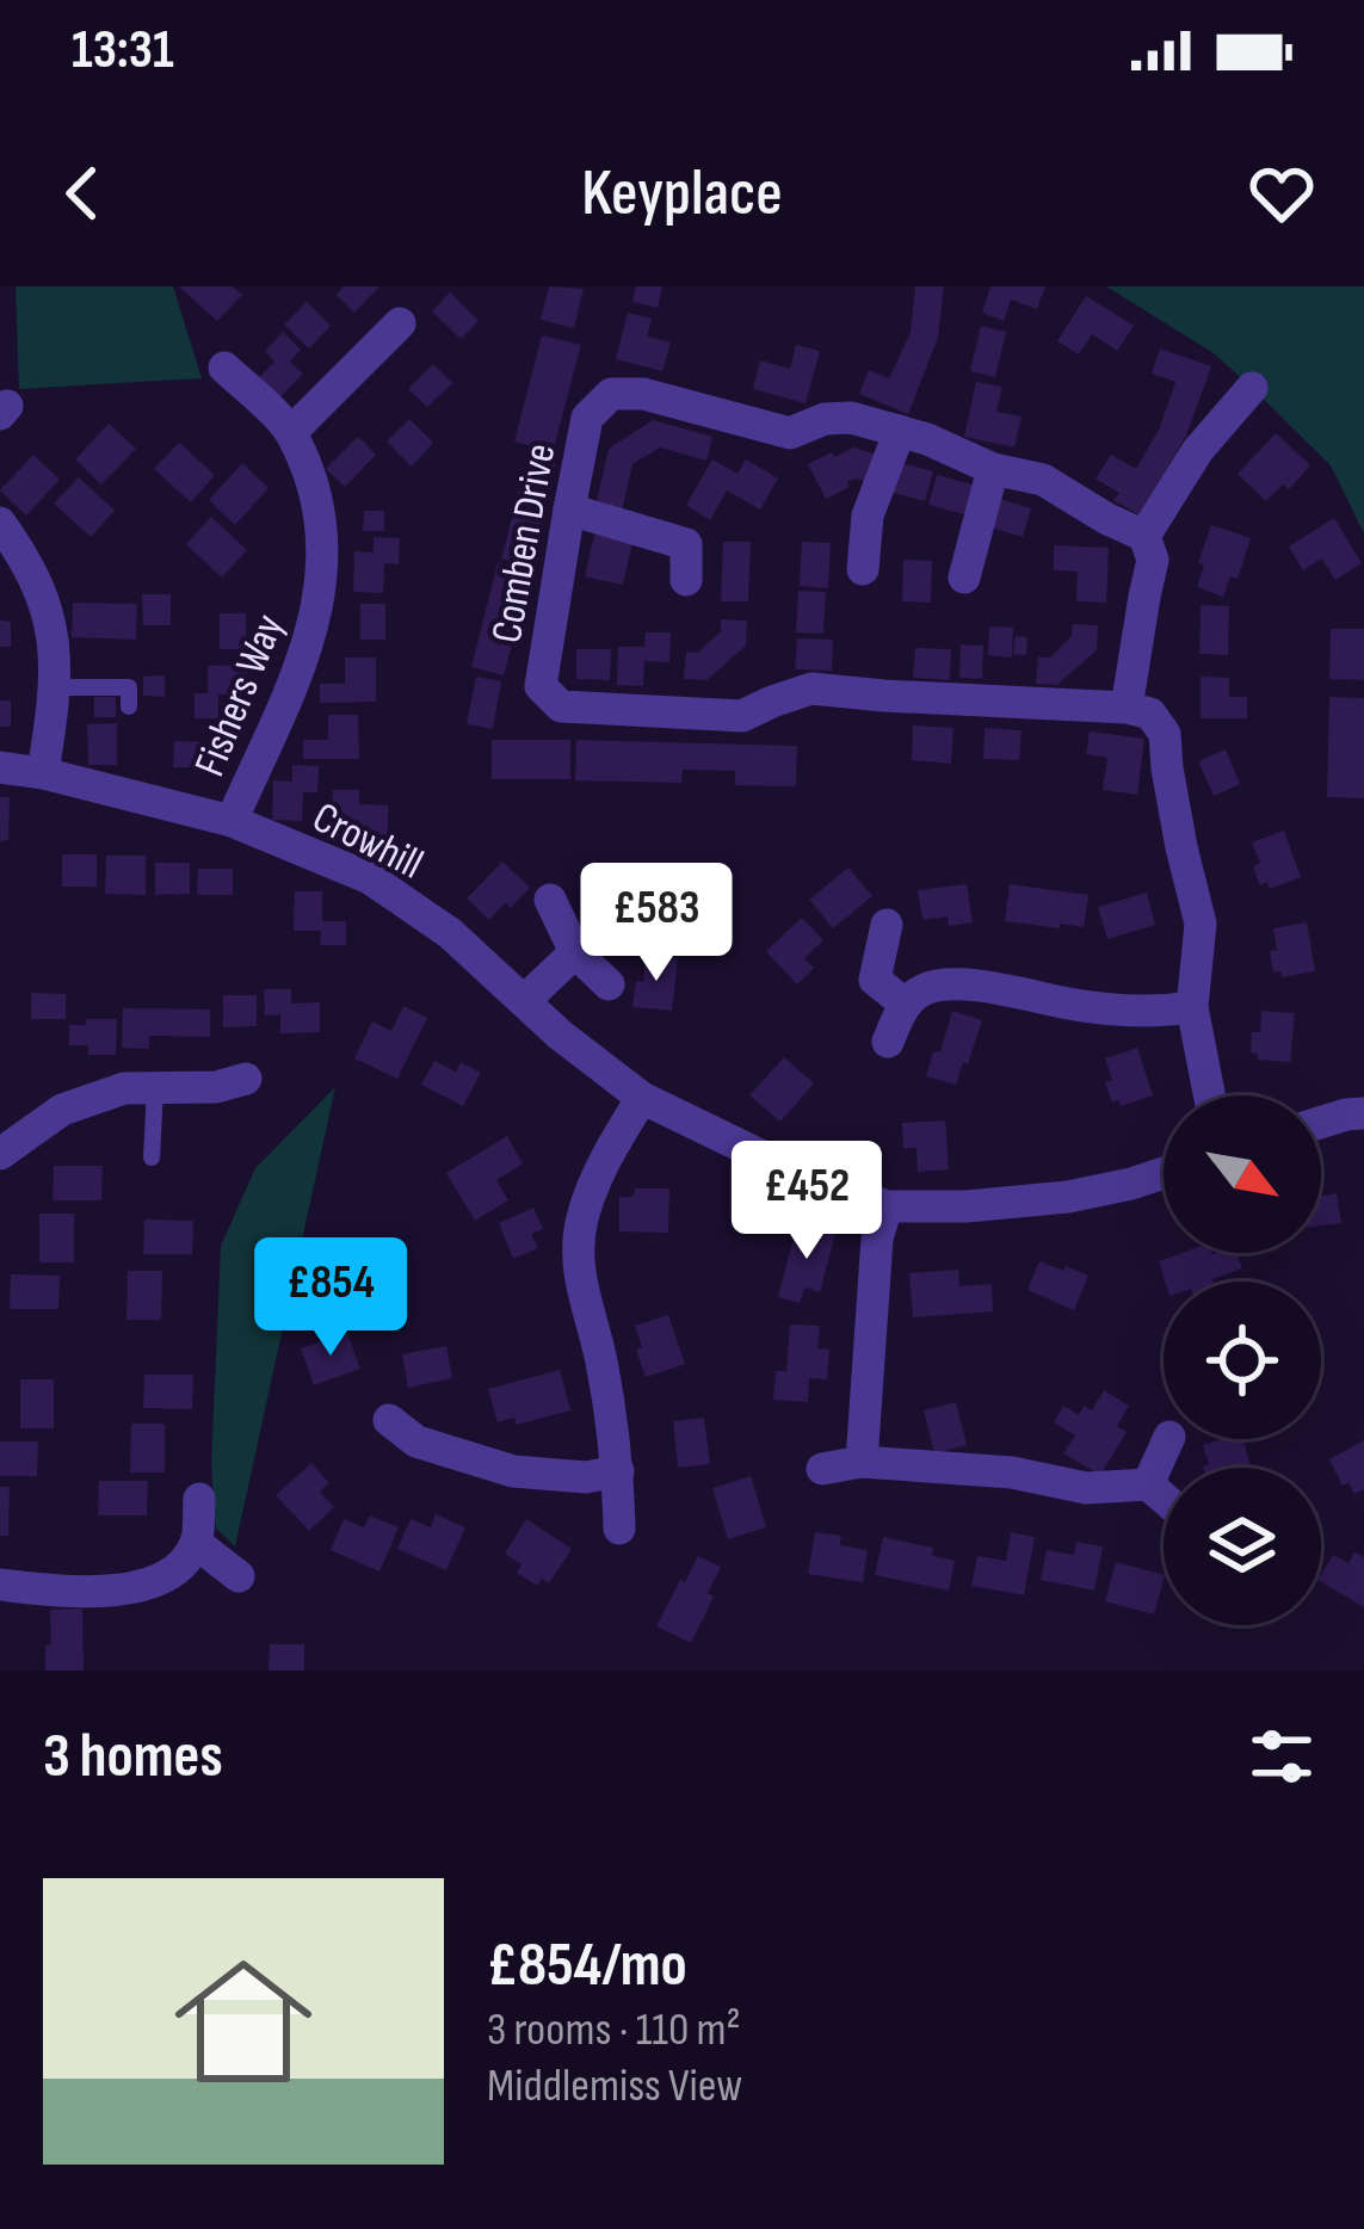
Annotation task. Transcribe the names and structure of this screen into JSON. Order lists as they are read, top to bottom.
{
  "streets": {
    "street": ["Comben Drive", "Fishers Way", "Crowhill"]
  },
  "crossings": [
    ["Fishers Way", "Crowhill"]
  ],
  "north": "bottom right",
  "page": {
    "status": "13:31",
    "header": "Keyplace",
    "price": ["£583", "£452", "£854"],
    "heading": "3 homes",
    "list": [
      {
        "name": "£854/mo",
        "note": "3 rooms · 110 m² · Middlemiss View"
      }
    ]
  }
}
